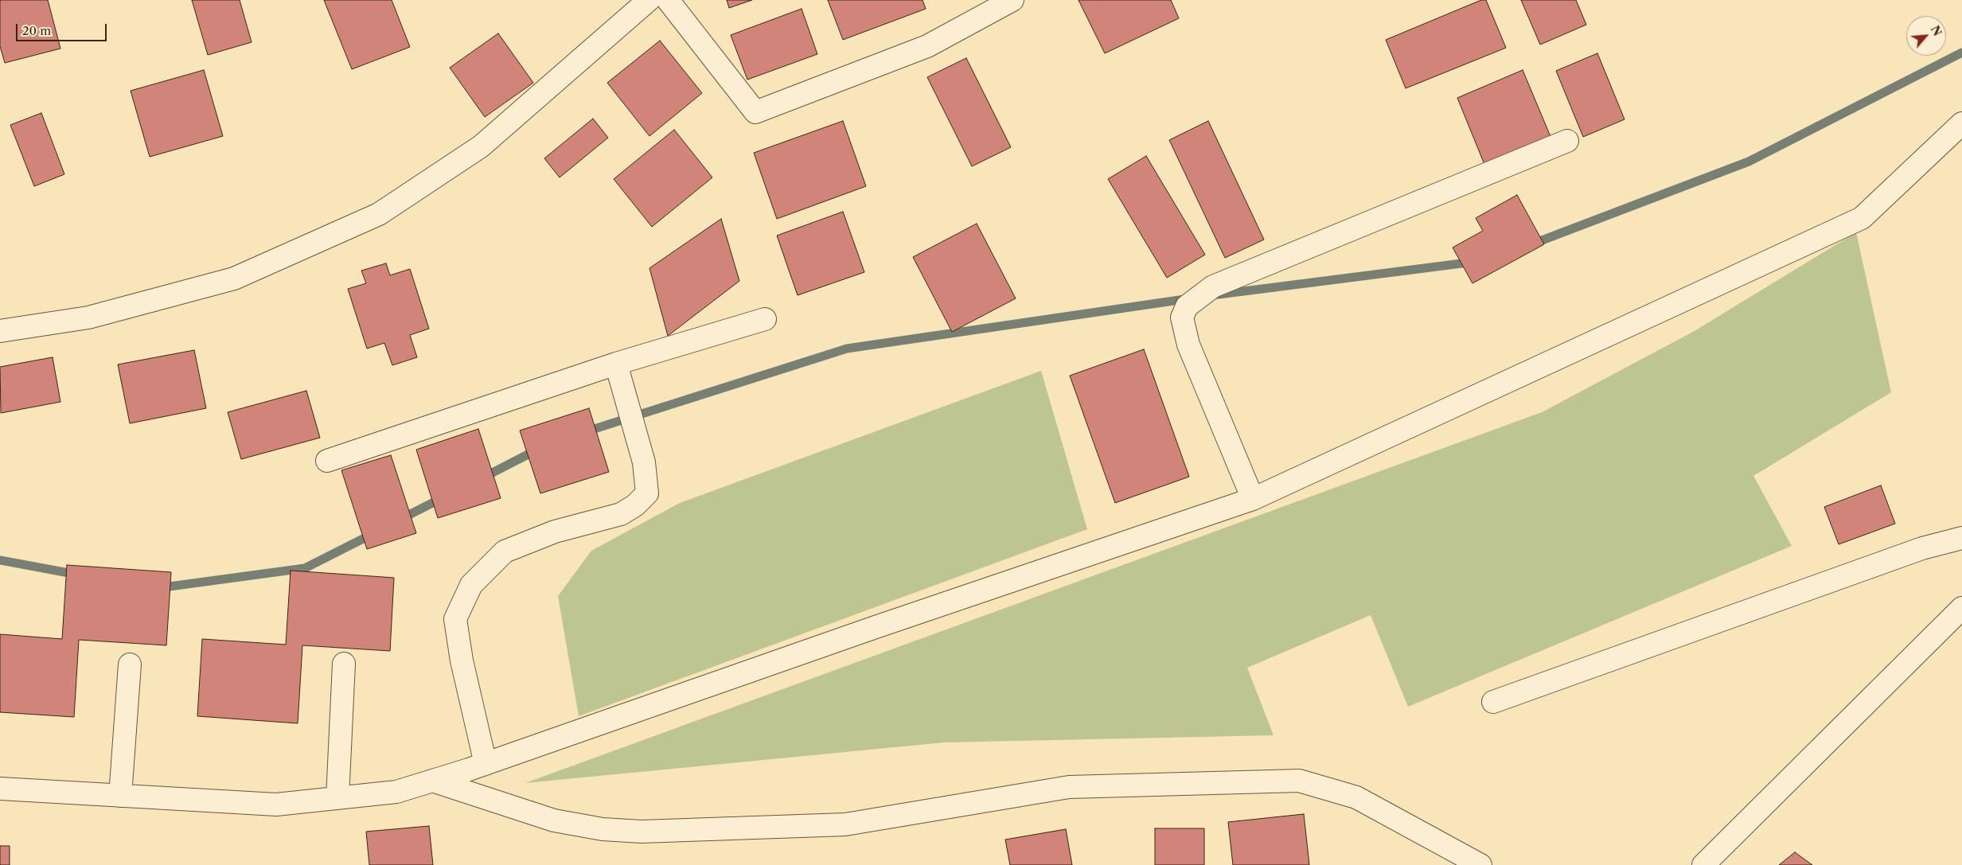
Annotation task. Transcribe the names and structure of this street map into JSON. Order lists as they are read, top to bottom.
{
  "scale_bar": "20 m",
  "north": "top right"
}
